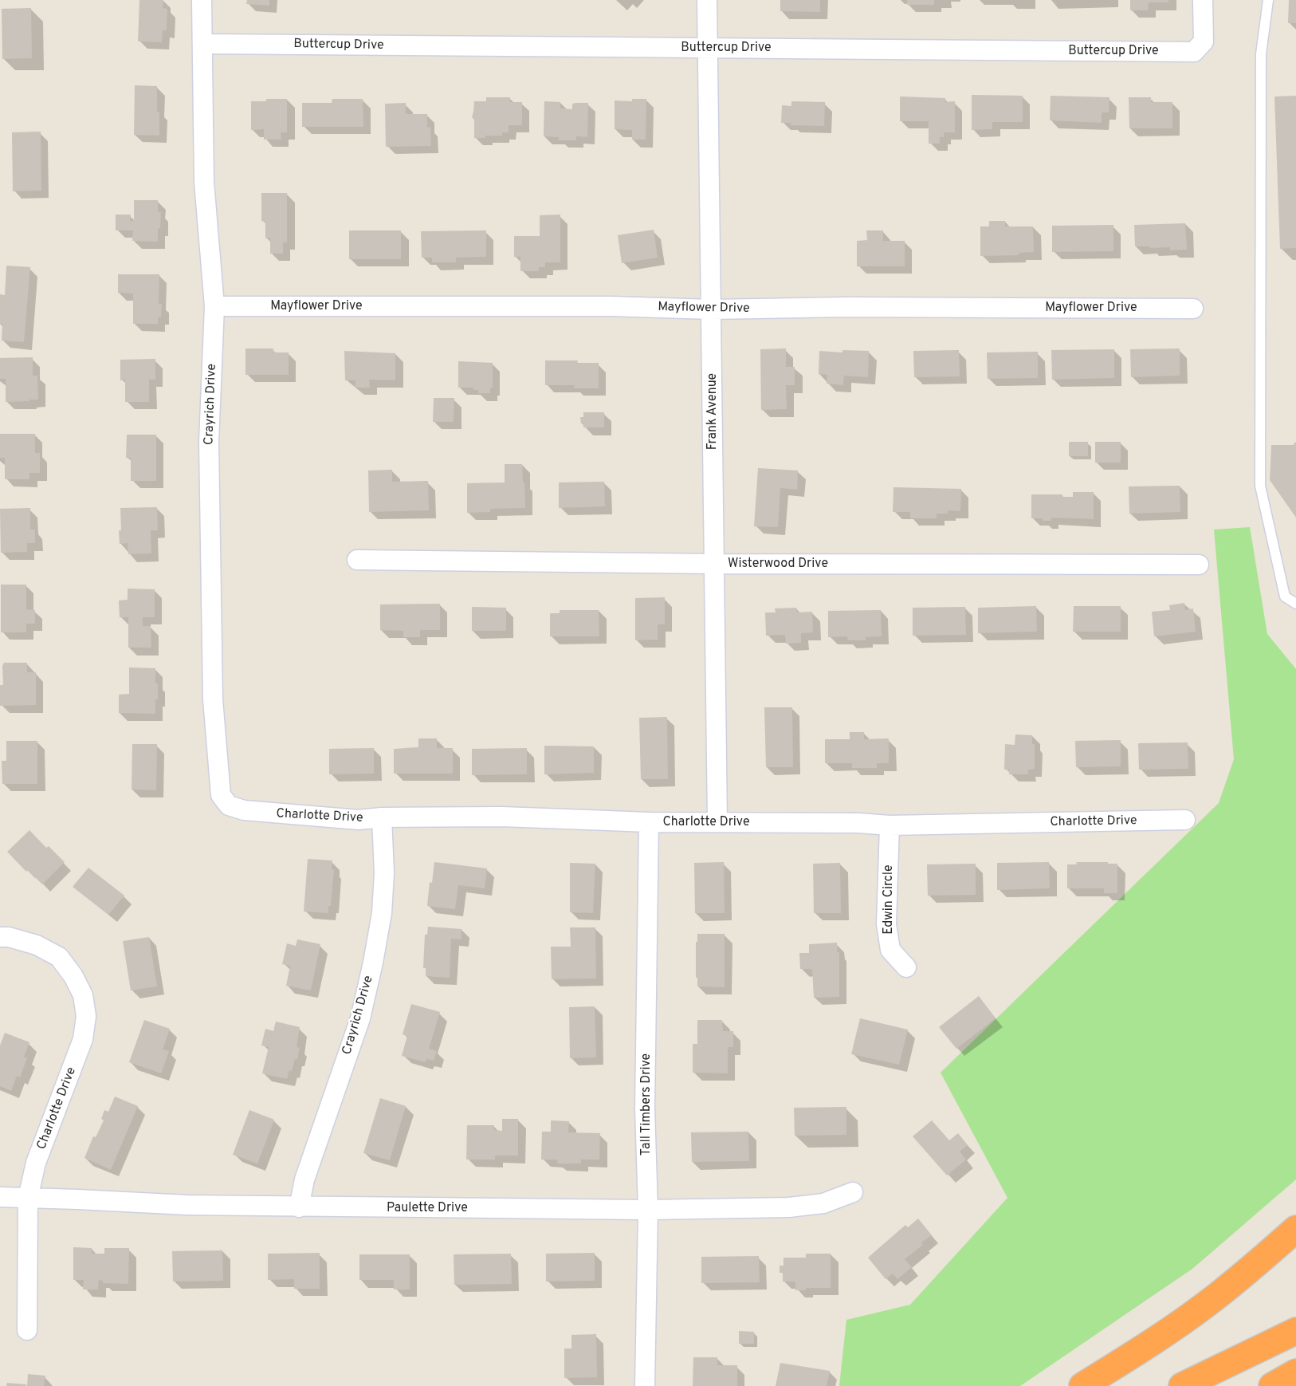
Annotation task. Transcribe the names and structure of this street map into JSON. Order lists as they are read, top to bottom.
{
  "streets": {
    "street": [
      "Buttercup Drive",
      "Mayflower Drive",
      "Crayrich Drive",
      "Frank Avenue",
      "Wisterwood Drive",
      "Charlotte Drive",
      "Edwin Circle",
      "Tall Timbers Drive",
      "Paulette Drive"
    ]
  },
  "crossings": [
    ["Buttercup Drive", "Crayrich Drive"],
    ["Buttercup Drive", "Frank Avenue"],
    ["Mayflower Drive", "Crayrich Drive"],
    ["Mayflower Drive", "Frank Avenue"],
    ["Crayrich Drive", "Charlotte Drive"],
    ["Crayrich Drive", "Paulette Drive"],
    ["Frank Avenue", "Wisterwood Drive"],
    ["Frank Avenue", "Charlotte Drive"],
    ["Charlotte Drive", "Edwin Circle"],
    ["Charlotte Drive", "Tall Timbers Drive"],
    ["Charlotte Drive", "Paulette Drive"],
    ["Tall Timbers Drive", "Paulette Drive"]
  ]
}
